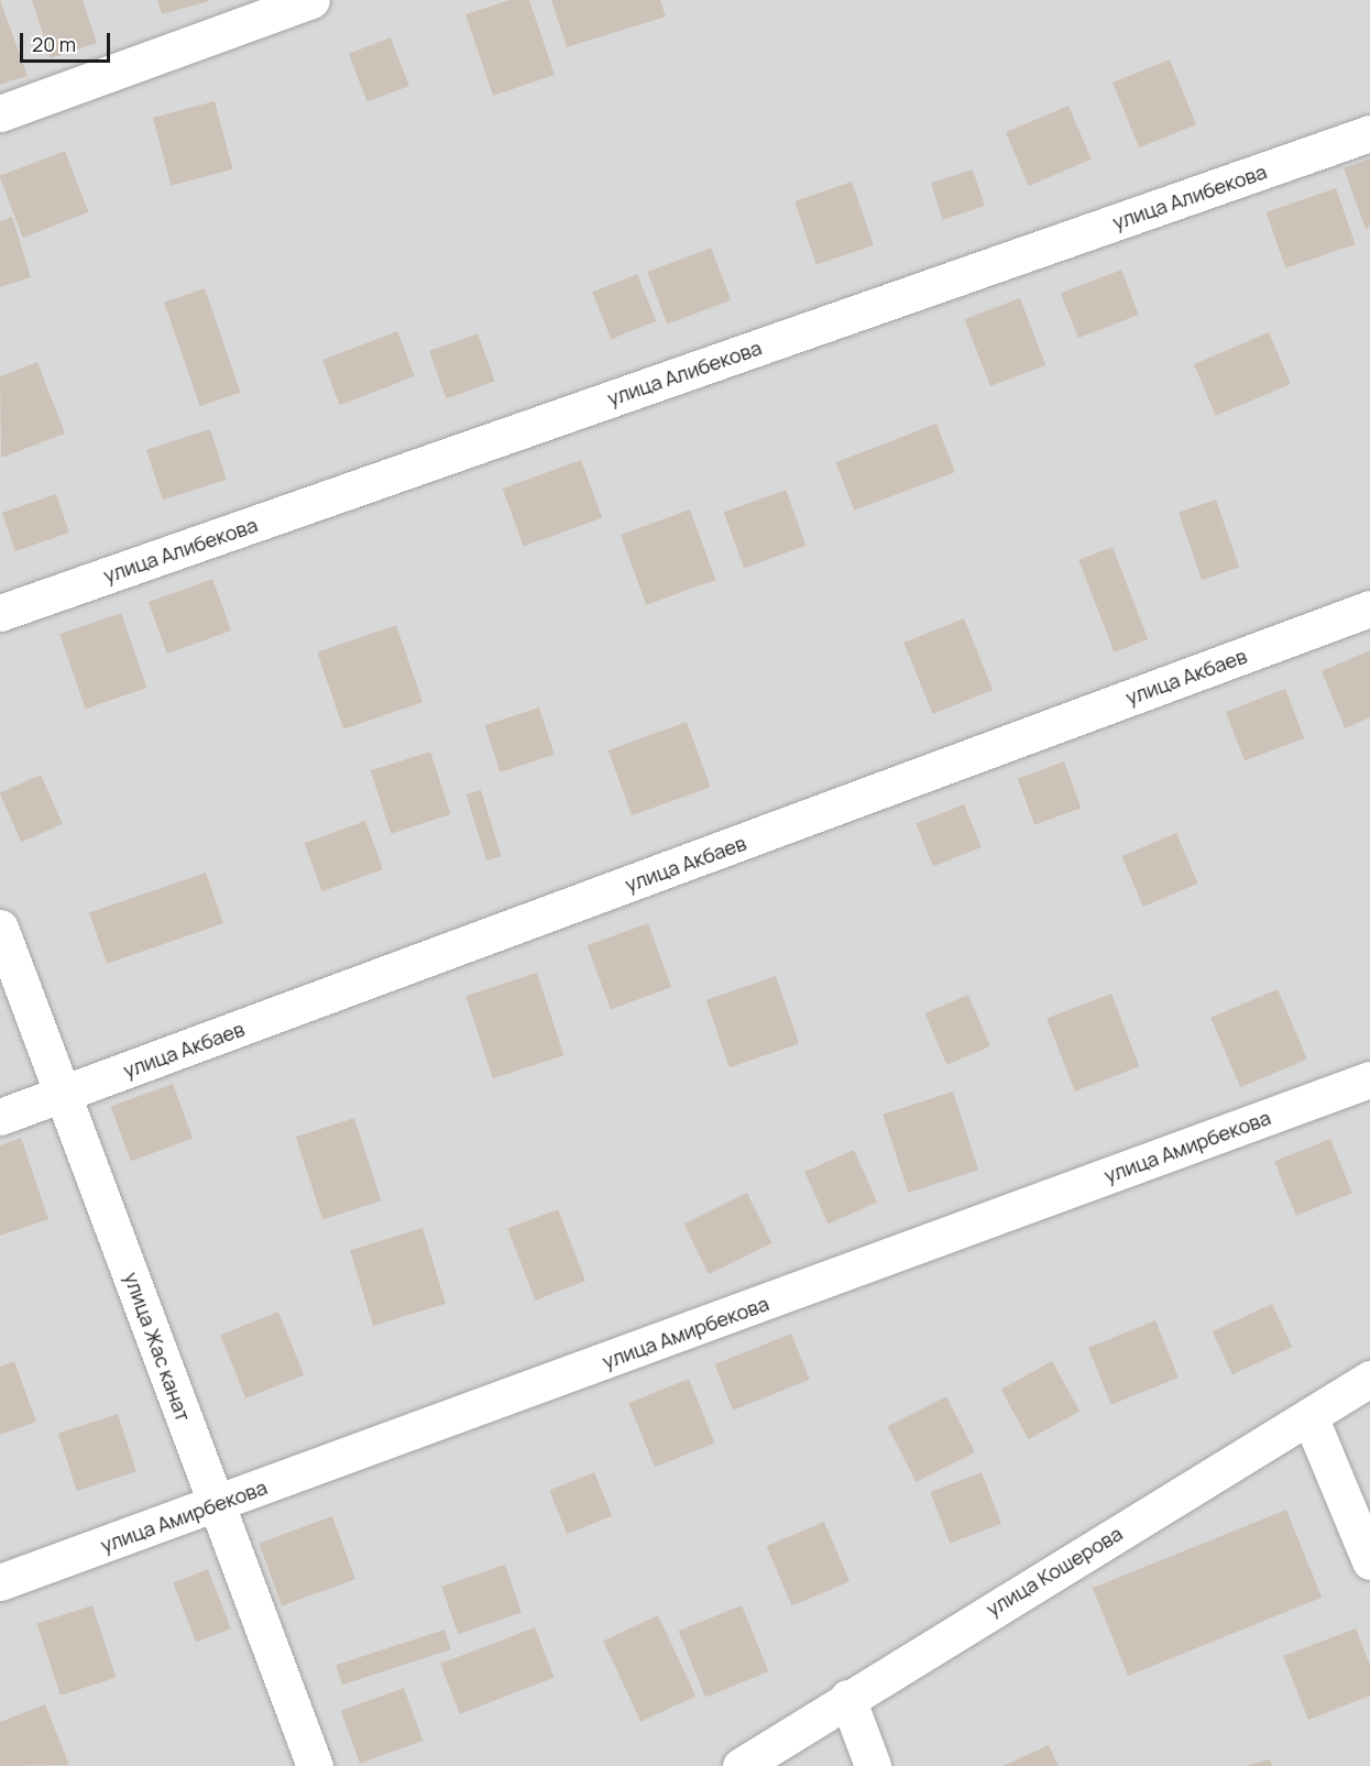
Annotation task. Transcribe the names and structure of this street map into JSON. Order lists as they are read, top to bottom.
{
  "streets": {
    "street": [
      "улица Алибекова",
      "улица Акбаев",
      "улица Амирбекова",
      "улица Жас канат",
      "улица Кошерова"
    ]
  },
  "crossings": [
    ["улица Акбаев", "улица Жас канат"],
    ["улица Амирбекова", "улица Жас канат"]
  ],
  "scale_bar": "20 m"
}
